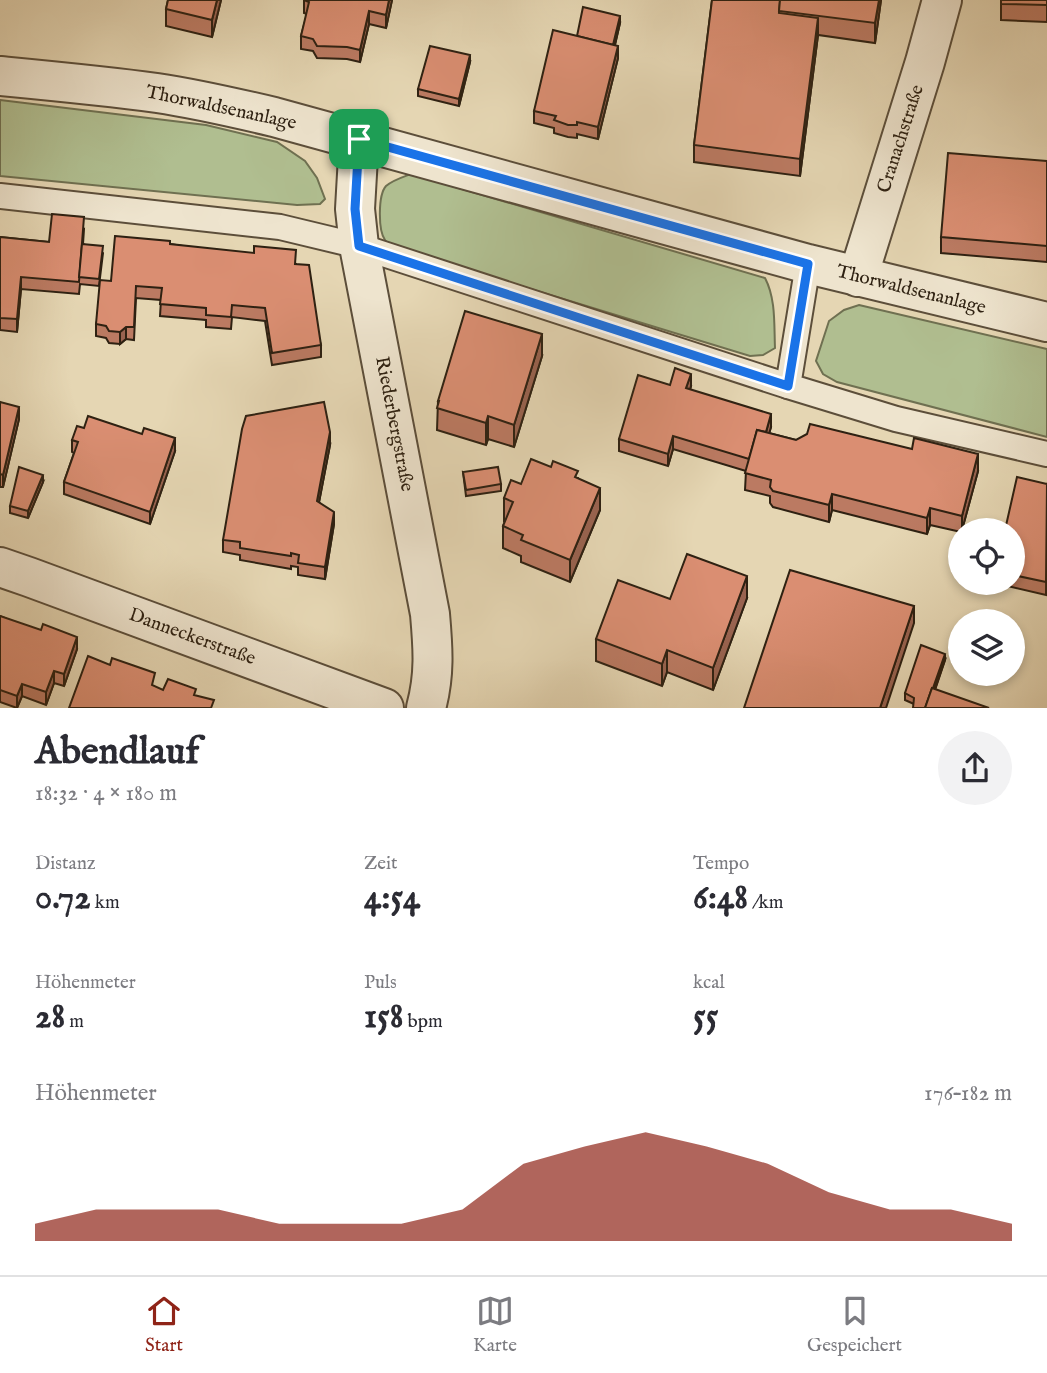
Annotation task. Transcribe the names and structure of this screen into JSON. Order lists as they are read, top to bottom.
{
  "streets": {
    "street": [
      "Thorwaldsenanlage",
      "Cranachstraße",
      "Riederbergstraße",
      "Danneckerstraße"
    ]
  },
  "crossings": [
    ["Thorwaldsenanlage", "Cranachstraße"],
    ["Thorwaldsenanlage", "Riederbergstraße"]
  ],
  "page": {
    "heading": ["Abendlauf", "18:32 · 4 × 180 m"],
    "stats": [
      ["Distanz", "0.72 km"],
      ["Zeit", "4:54"],
      ["Tempo", "6:48 /km"],
      ["Höhenmeter", "28 m"],
      ["Puls", "158 bpm"],
      ["kcal", "55"]
    ],
    "chart": ["Höhenmeter", "176–182 m"],
    "tabs": ["Start", "Karte", "Gespeichert"]
  }
}
